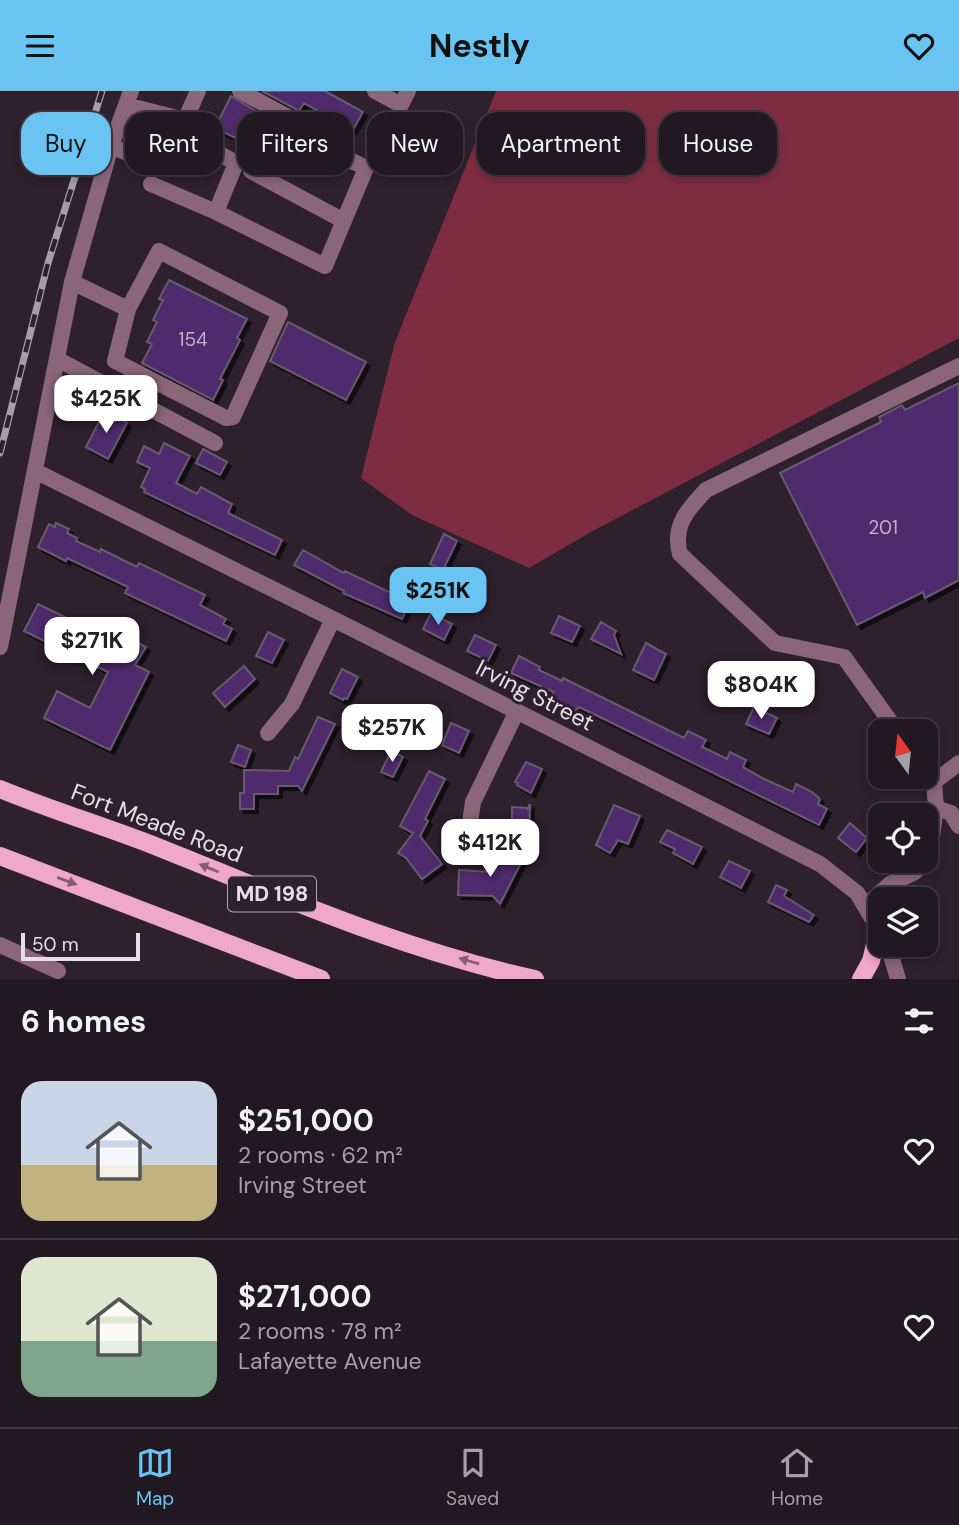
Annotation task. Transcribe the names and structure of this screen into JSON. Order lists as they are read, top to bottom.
{
  "streets": {
    "main road": ["Fort Meade Road", "MD 198"],
    "street": ["Irving Street"]
  },
  "house_numbers": ["154", "201"],
  "scale_bar": "50 m",
  "north": "top",
  "page": {
    "header": "Nestly",
    "chip": [
      "Buy",
      "Rent",
      "Filters",
      "New",
      "Apartment",
      "House"
    ],
    "price": [
      "$425K",
      "$251K",
      "$271K",
      "$804K",
      "$257K",
      "$412K"
    ],
    "scale": "50 m",
    "heading": "6 homes",
    "list": [
      {
        "name": "$251,000",
        "note": "2 rooms · 62 m² · Irving Street"
      },
      {
        "name": "$271,000",
        "note": "2 rooms · 78 m² · Lafayette Avenue"
      }
    ],
    "tabs": ["Map", "Saved", "Home"]
  }
}
